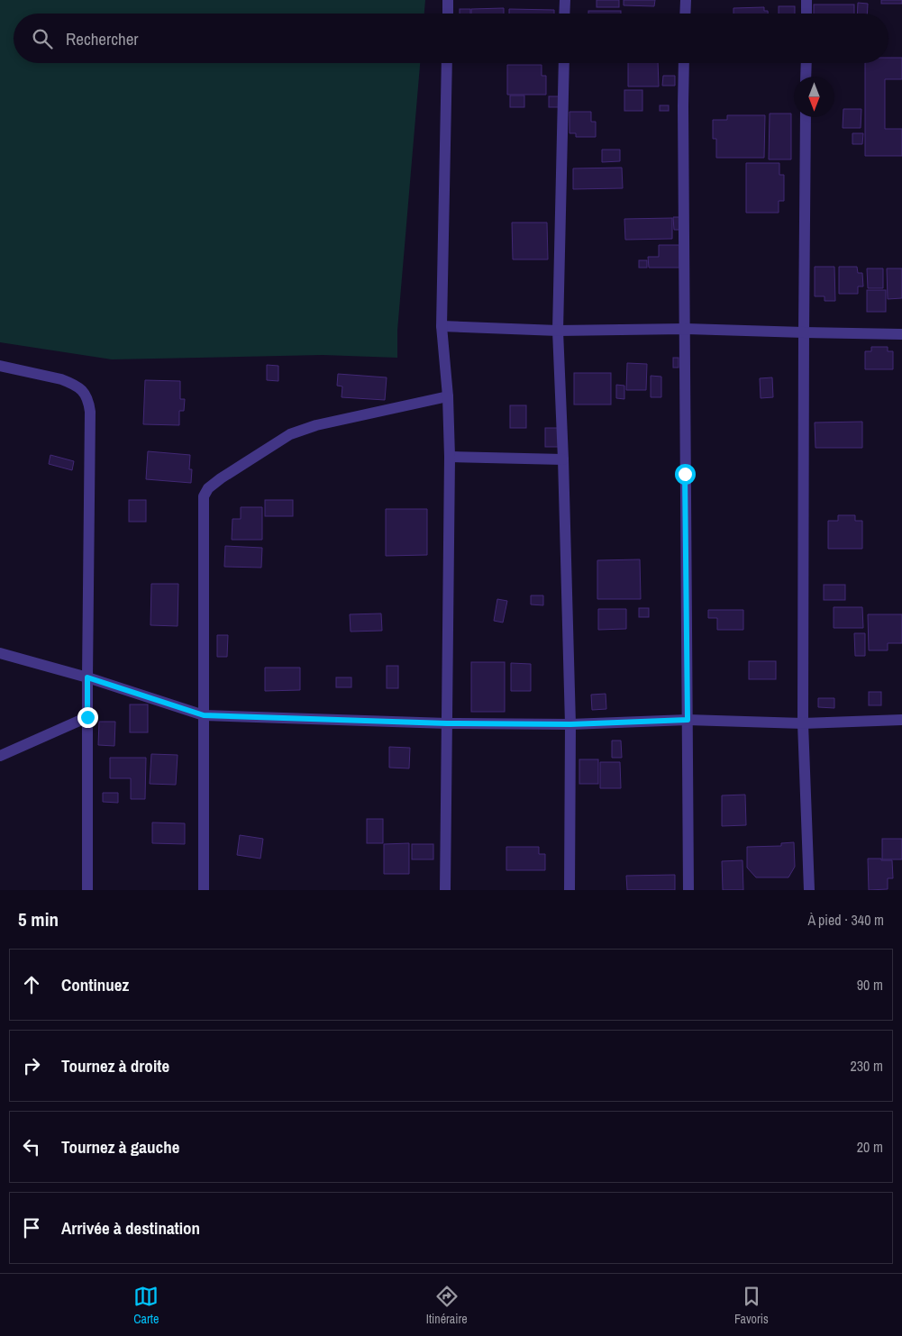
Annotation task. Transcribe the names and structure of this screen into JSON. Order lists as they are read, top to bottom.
{
  "north": "bottom",
  "page": {
    "search": "Rechercher",
    "heading": ["5 min", "À pied · 340 m"],
    "list": [
      ["Continuez", "90 m"],
      ["Tournez à droite", "230 m"],
      ["Tournez à gauche", "20 m"],
      "Arrivée à destination"
    ],
    "nav": ["Carte", "Itinéraire", "Favoris"]
  }
}
